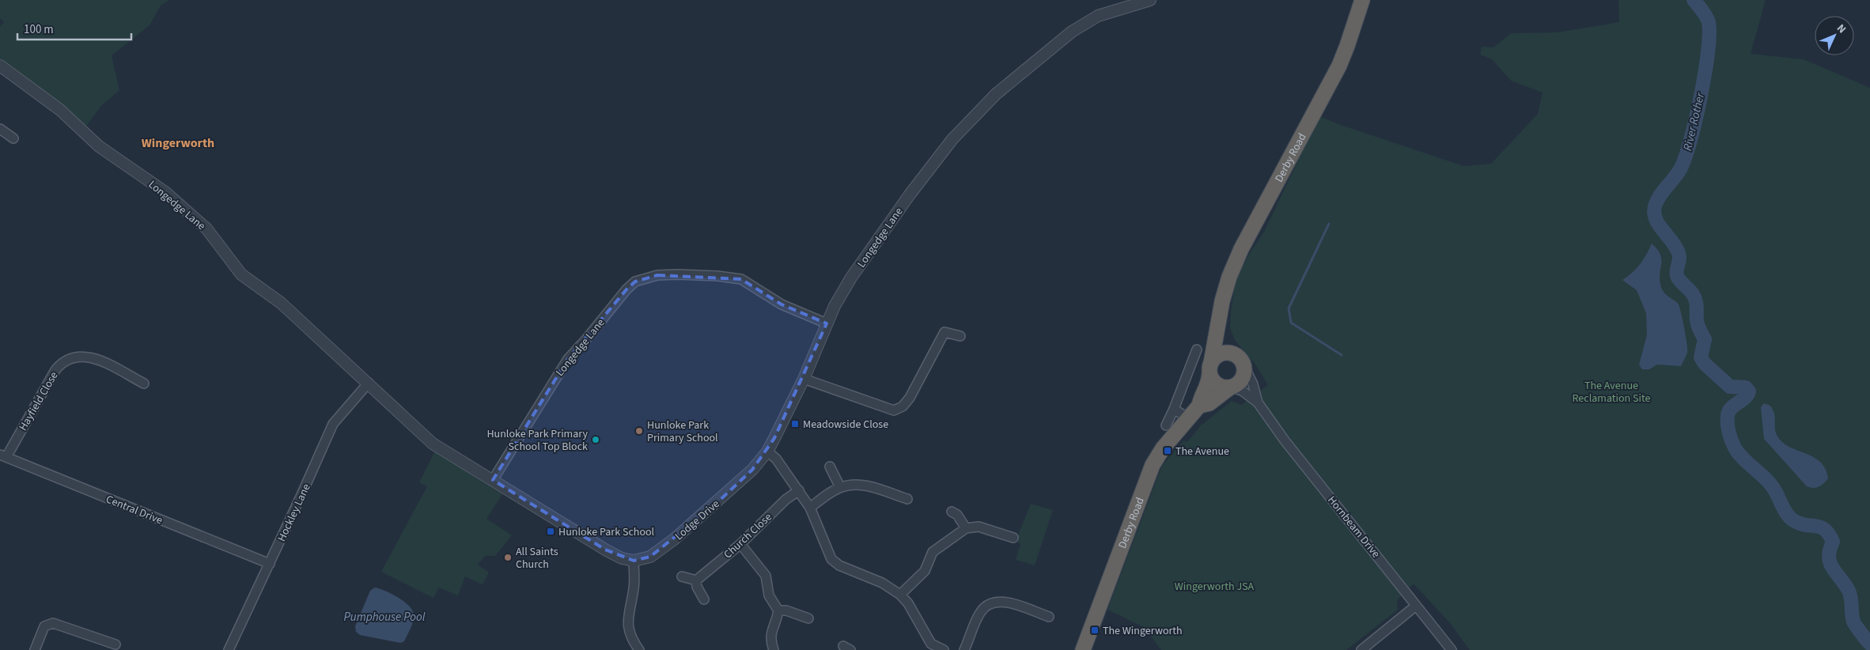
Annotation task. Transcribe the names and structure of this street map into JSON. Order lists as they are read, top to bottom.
{
  "streets": {
    "highway": ["Derby Road"],
    "street": [
      "Longedge Lane",
      "Hayfield Close",
      "Central Drive",
      "Hockley Lane",
      "Lodge Drive",
      "Hornbeam Drive",
      "Church Close"
    ]
  },
  "crossings": [
    ["Derby Road", "Hornbeam Drive"],
    ["Longedge Lane", "Hockley Lane"],
    ["Longedge Lane", "Lodge Drive"],
    ["Hayfield Close", "Central Drive"],
    ["Central Drive", "Hockley Lane"]
  ],
  "districts": ["Wingerworth"],
  "water": ["River Rother", "Pumphouse Pool"],
  "parks": ["The Avenue Reclamation Site", "Wingerworth JSA"],
  "places": {
    "transit": [
      "Meadowside Close",
      "The Avenue",
      "Hunloke Park School",
      "The Wingerworth"
    ],
    "other": ["Hunloke Park Primary School", "Hunloke Park Primary School Top Block", "All Saints Church"]
  },
  "scale_bar": "100 m",
  "north": "top right"
}
